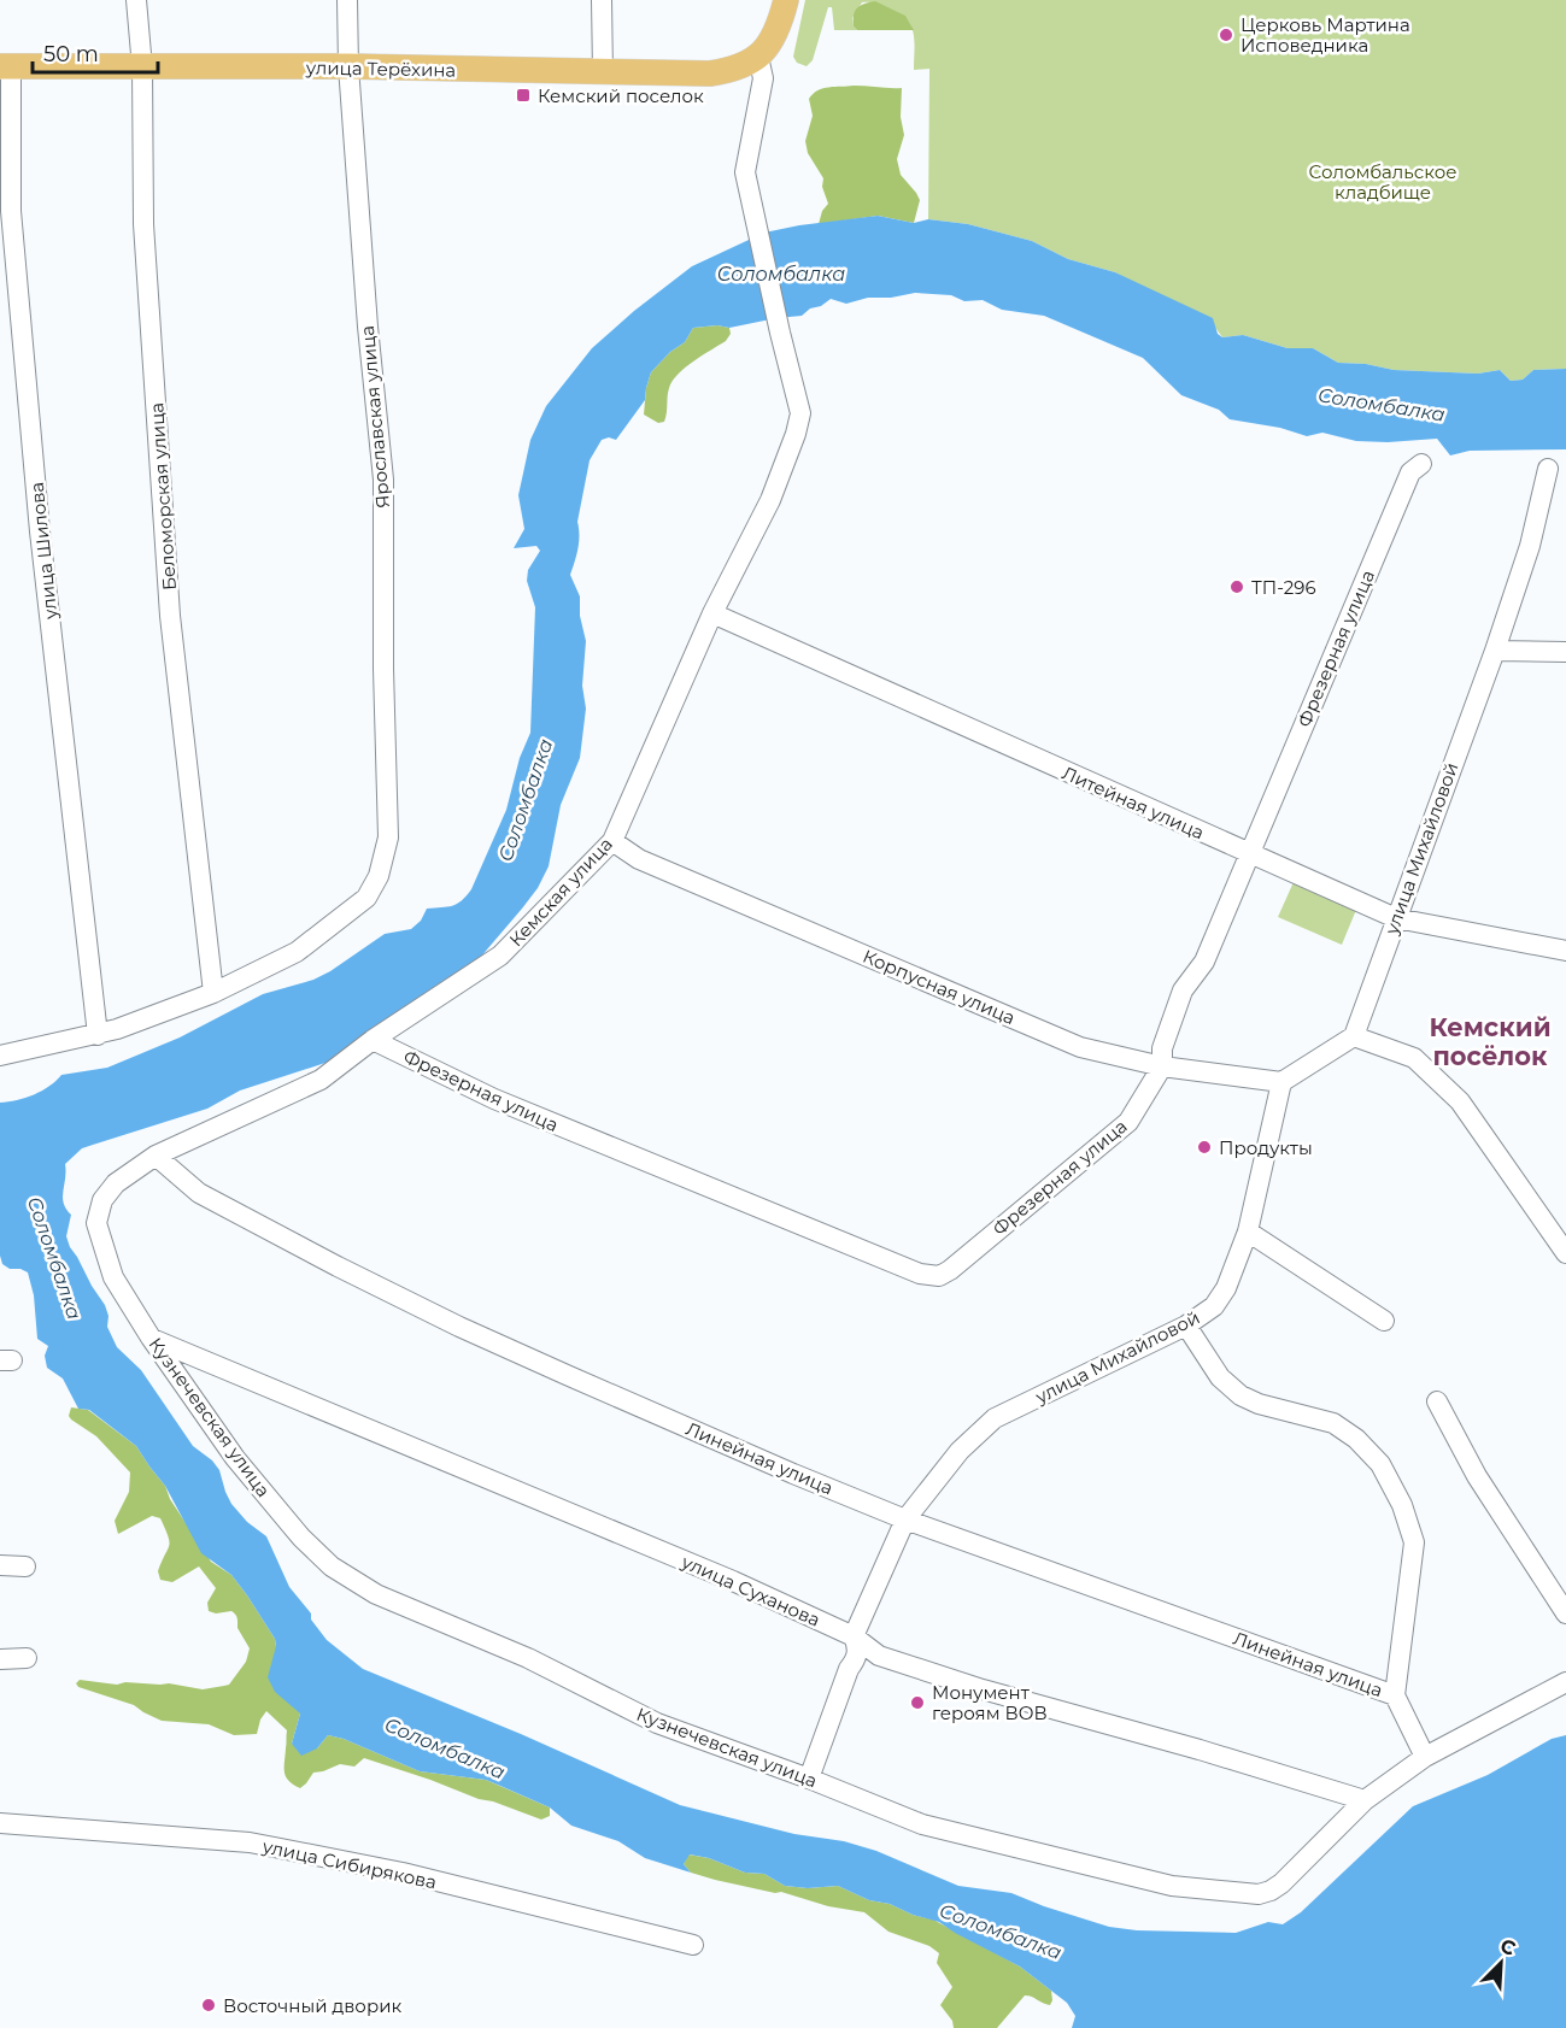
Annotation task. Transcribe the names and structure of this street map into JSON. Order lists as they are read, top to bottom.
{
  "streets": {
    "main road": ["улица Терёхина"],
    "street": [
      "Ярославская улица",
      "Беломорская улица",
      "улица Шилова",
      "Фрезерная улица",
      "Литейная улица",
      "улица Михайловой",
      "Кемская улица",
      "Корпусная улица",
      "Кузнечевская улица",
      "Линейная улица",
      "улица Суханова",
      "улица Сибирякова"
    ]
  },
  "crossings": [
    ["улица Терёхина", "Ярославская улица"],
    ["улица Терёхина", "Беломорская улица"],
    ["улица Терёхина", "улица Шилова"],
    ["улица Терёхина", "Кемская улица"],
    ["Ярославская улица", "Беломорская улица"],
    ["Фрезерная улица", "Литейная улица"],
    ["Фрезерная улица", "Кемская улица"],
    ["Фрезерная улица", "Корпусная улица"],
    ["Литейная улица", "улица Михайловой"],
    ["Литейная улица", "Кемская улица"],
    ["улица Михайловой", "Корпусная улица"],
    ["улица Михайловой", "Кузнечевская улица"],
    ["улица Михайловой", "Линейная улица"],
    ["улица Михайловой", "улица Суханова"],
    ["Кемская улица", "Корпусная улица"],
    ["Кемская улица", "Кузнечевская улица"],
    ["Кемская улица", "Линейная улица"],
    ["Кузнечевская улица", "улица Суханова"]
  ],
  "districts": ["Кемский посёлок"],
  "water": ["Соломбалка"],
  "parks": ["Соломбальское кладбище"],
  "places": {
    "other": [
      "Церковь Мартина Исповедника",
      "ТП-296",
      "Продукты",
      "Монумент героям ВОВ",
      "Восточный дворик"
    ],
    "transit": ["Кемский поселок"]
  },
  "scale_bar": "50 m",
  "north": "top right"
}
